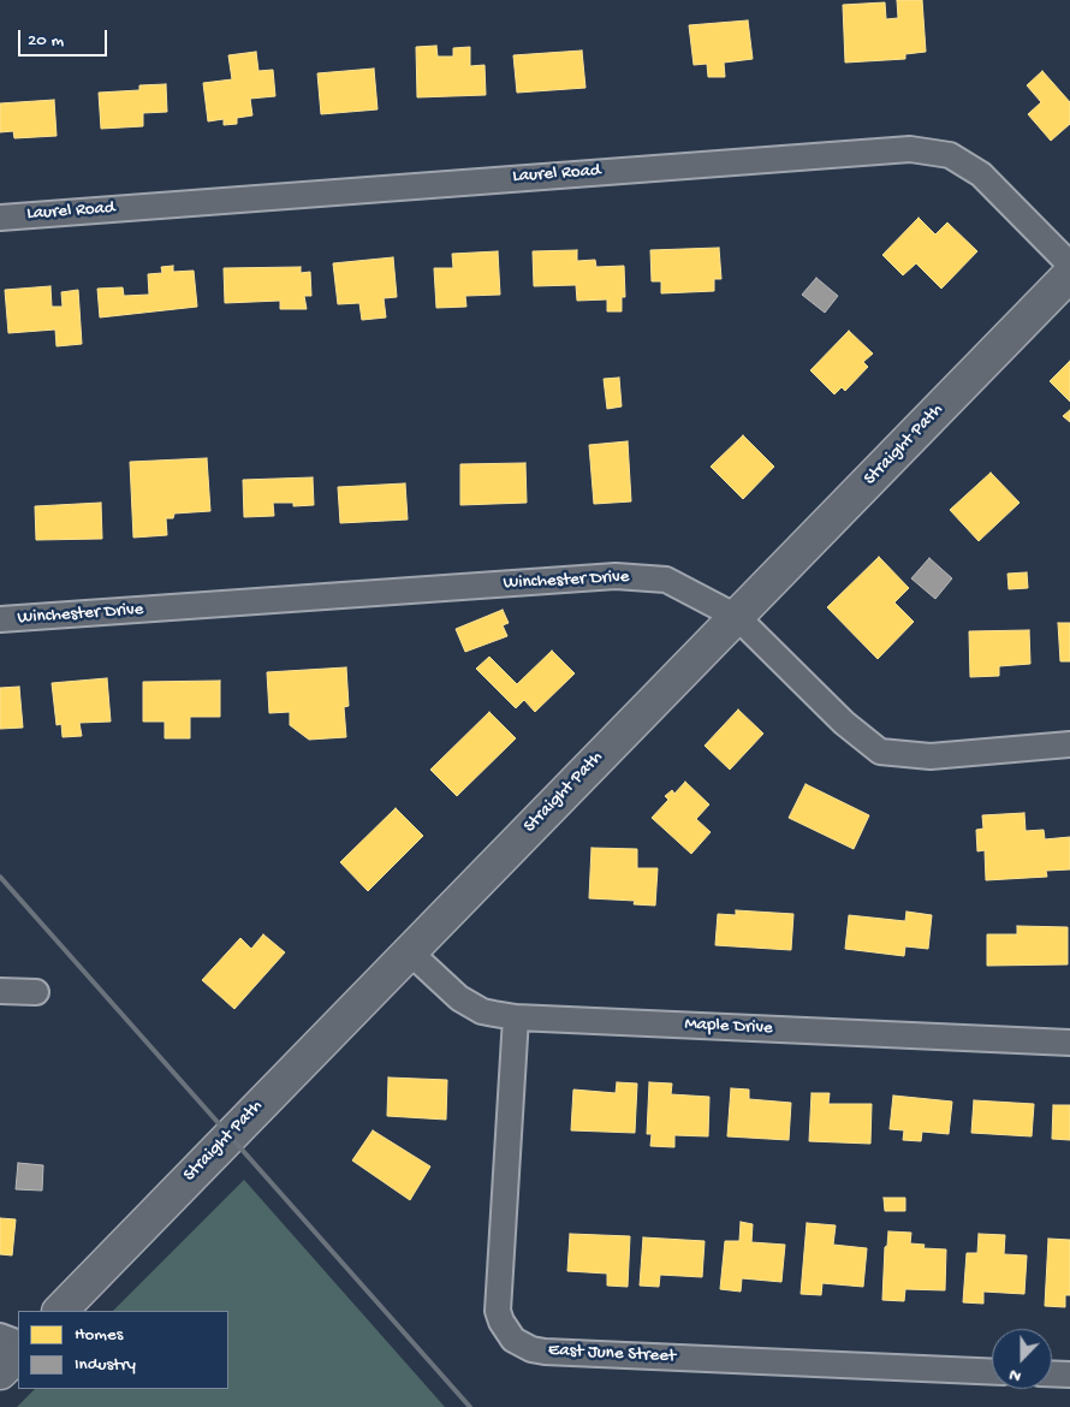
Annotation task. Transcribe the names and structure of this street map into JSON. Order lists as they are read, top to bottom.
{
  "streets": {
    "main road": ["Straight Path"],
    "street": [
      "Laurel Road",
      "Winchester Drive",
      "Maple Drive",
      "East June Street"
    ]
  },
  "crossings": [
    ["Straight Path", "Winchester Drive"],
    ["Straight Path", "Maple Drive"],
    ["Maple Drive", "East June Street"]
  ],
  "legend": ["Homes", "Industry"],
  "scale_bar": "20 m",
  "north": "bottom"
}
